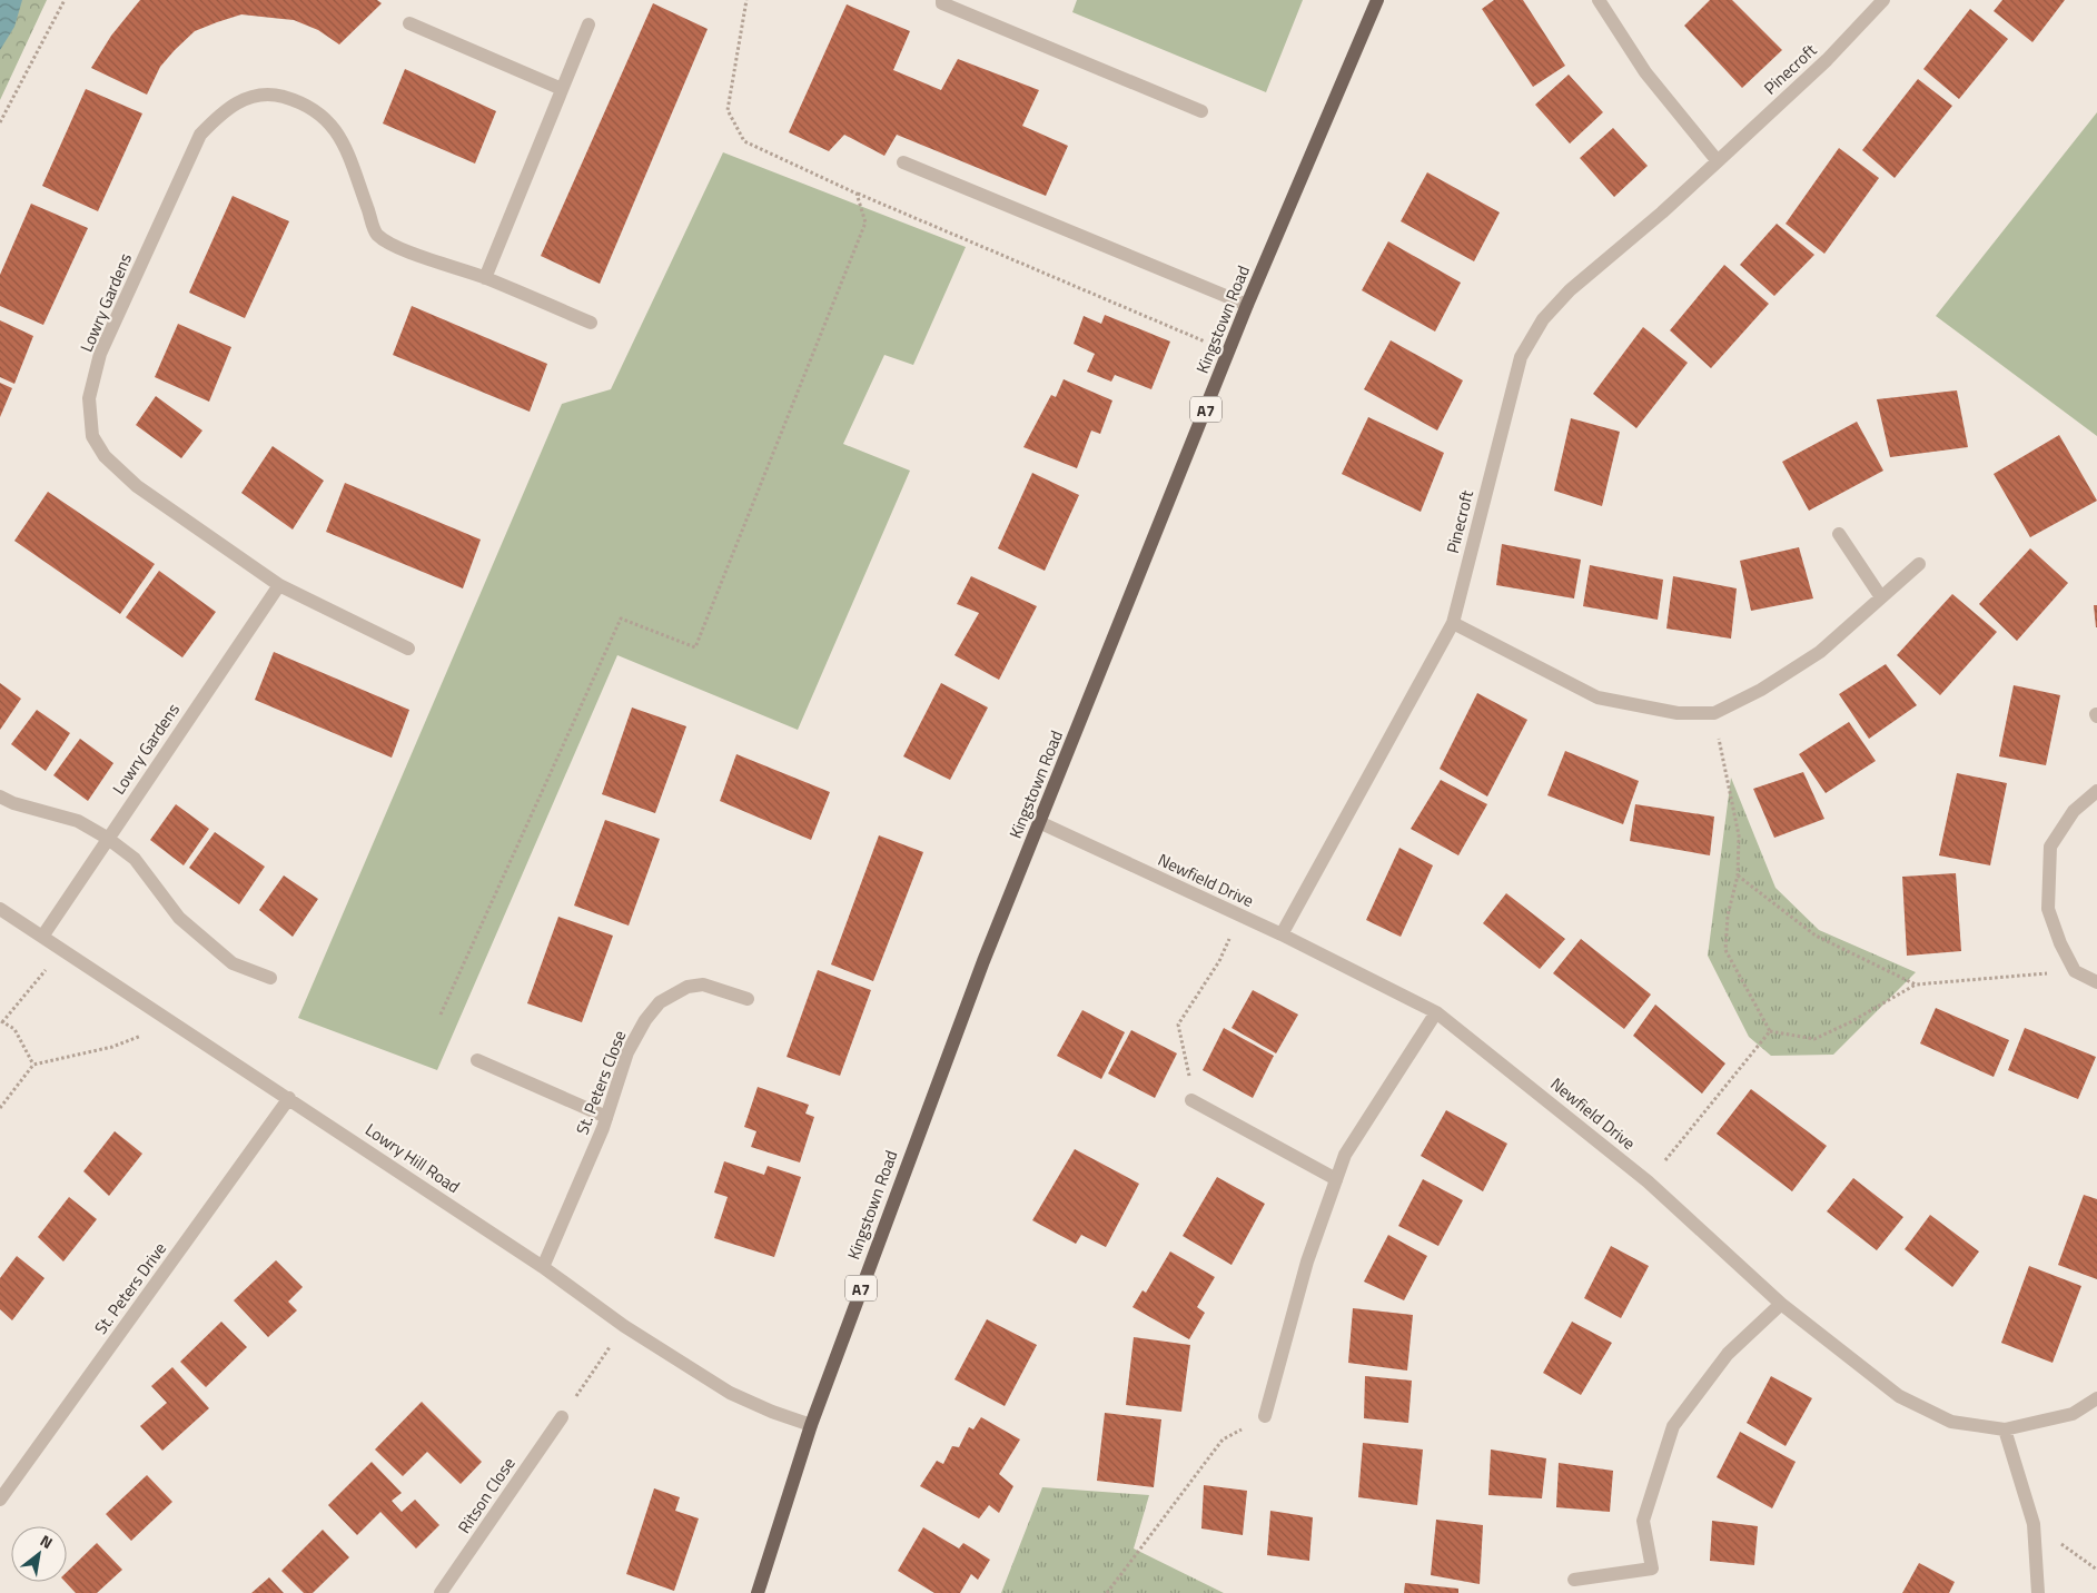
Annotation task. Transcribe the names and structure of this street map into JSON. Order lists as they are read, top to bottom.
{
  "streets": {
    "main road": ["Kingstown Road", "A7"],
    "street": [
      "Pinecroft",
      "Lowry Gardens",
      "Newfield Drive",
      "St. Peters Close",
      "Lowry Hill Road",
      "St. Peters Drive",
      "Ritson Close"
    ]
  },
  "crossings": [
    ["Pinecroft", "Newfield Drive"],
    ["Lowry Gardens", "Lowry Hill Road"],
    ["Kingstown Road", "Newfield Drive"],
    ["Kingstown Road", "Lowry Hill Road"],
    ["St. Peters Close", "Lowry Hill Road"],
    ["Lowry Hill Road", "St. Peters Drive"]
  ],
  "north": "top right"
}
